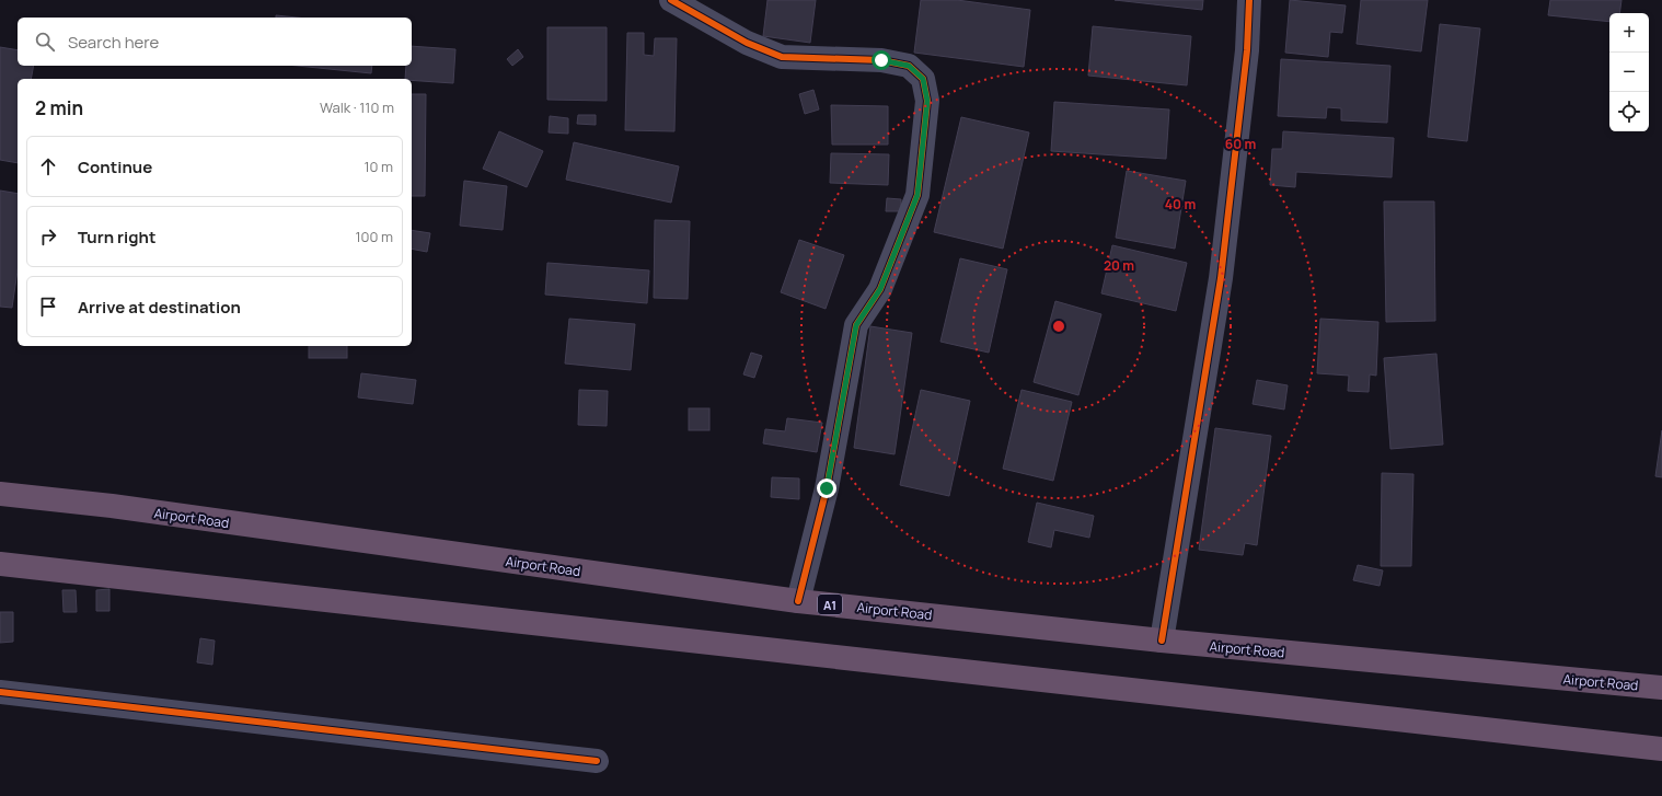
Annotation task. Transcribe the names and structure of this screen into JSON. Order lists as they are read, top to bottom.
{
  "streets": {
    "highway": ["Airport Road", "A1"]
  },
  "page": {
    "map_buttons": ["+", "−"],
    "search": "Search here",
    "heading": ["2 min", "Walk · 110 m"],
    "list": [
      ["Continue", "10 m"],
      ["Turn right", "100 m"],
      "Arrive at destination"
    ]
  },
  "rings": ["60 m", "40 m", "20 m"]
}
